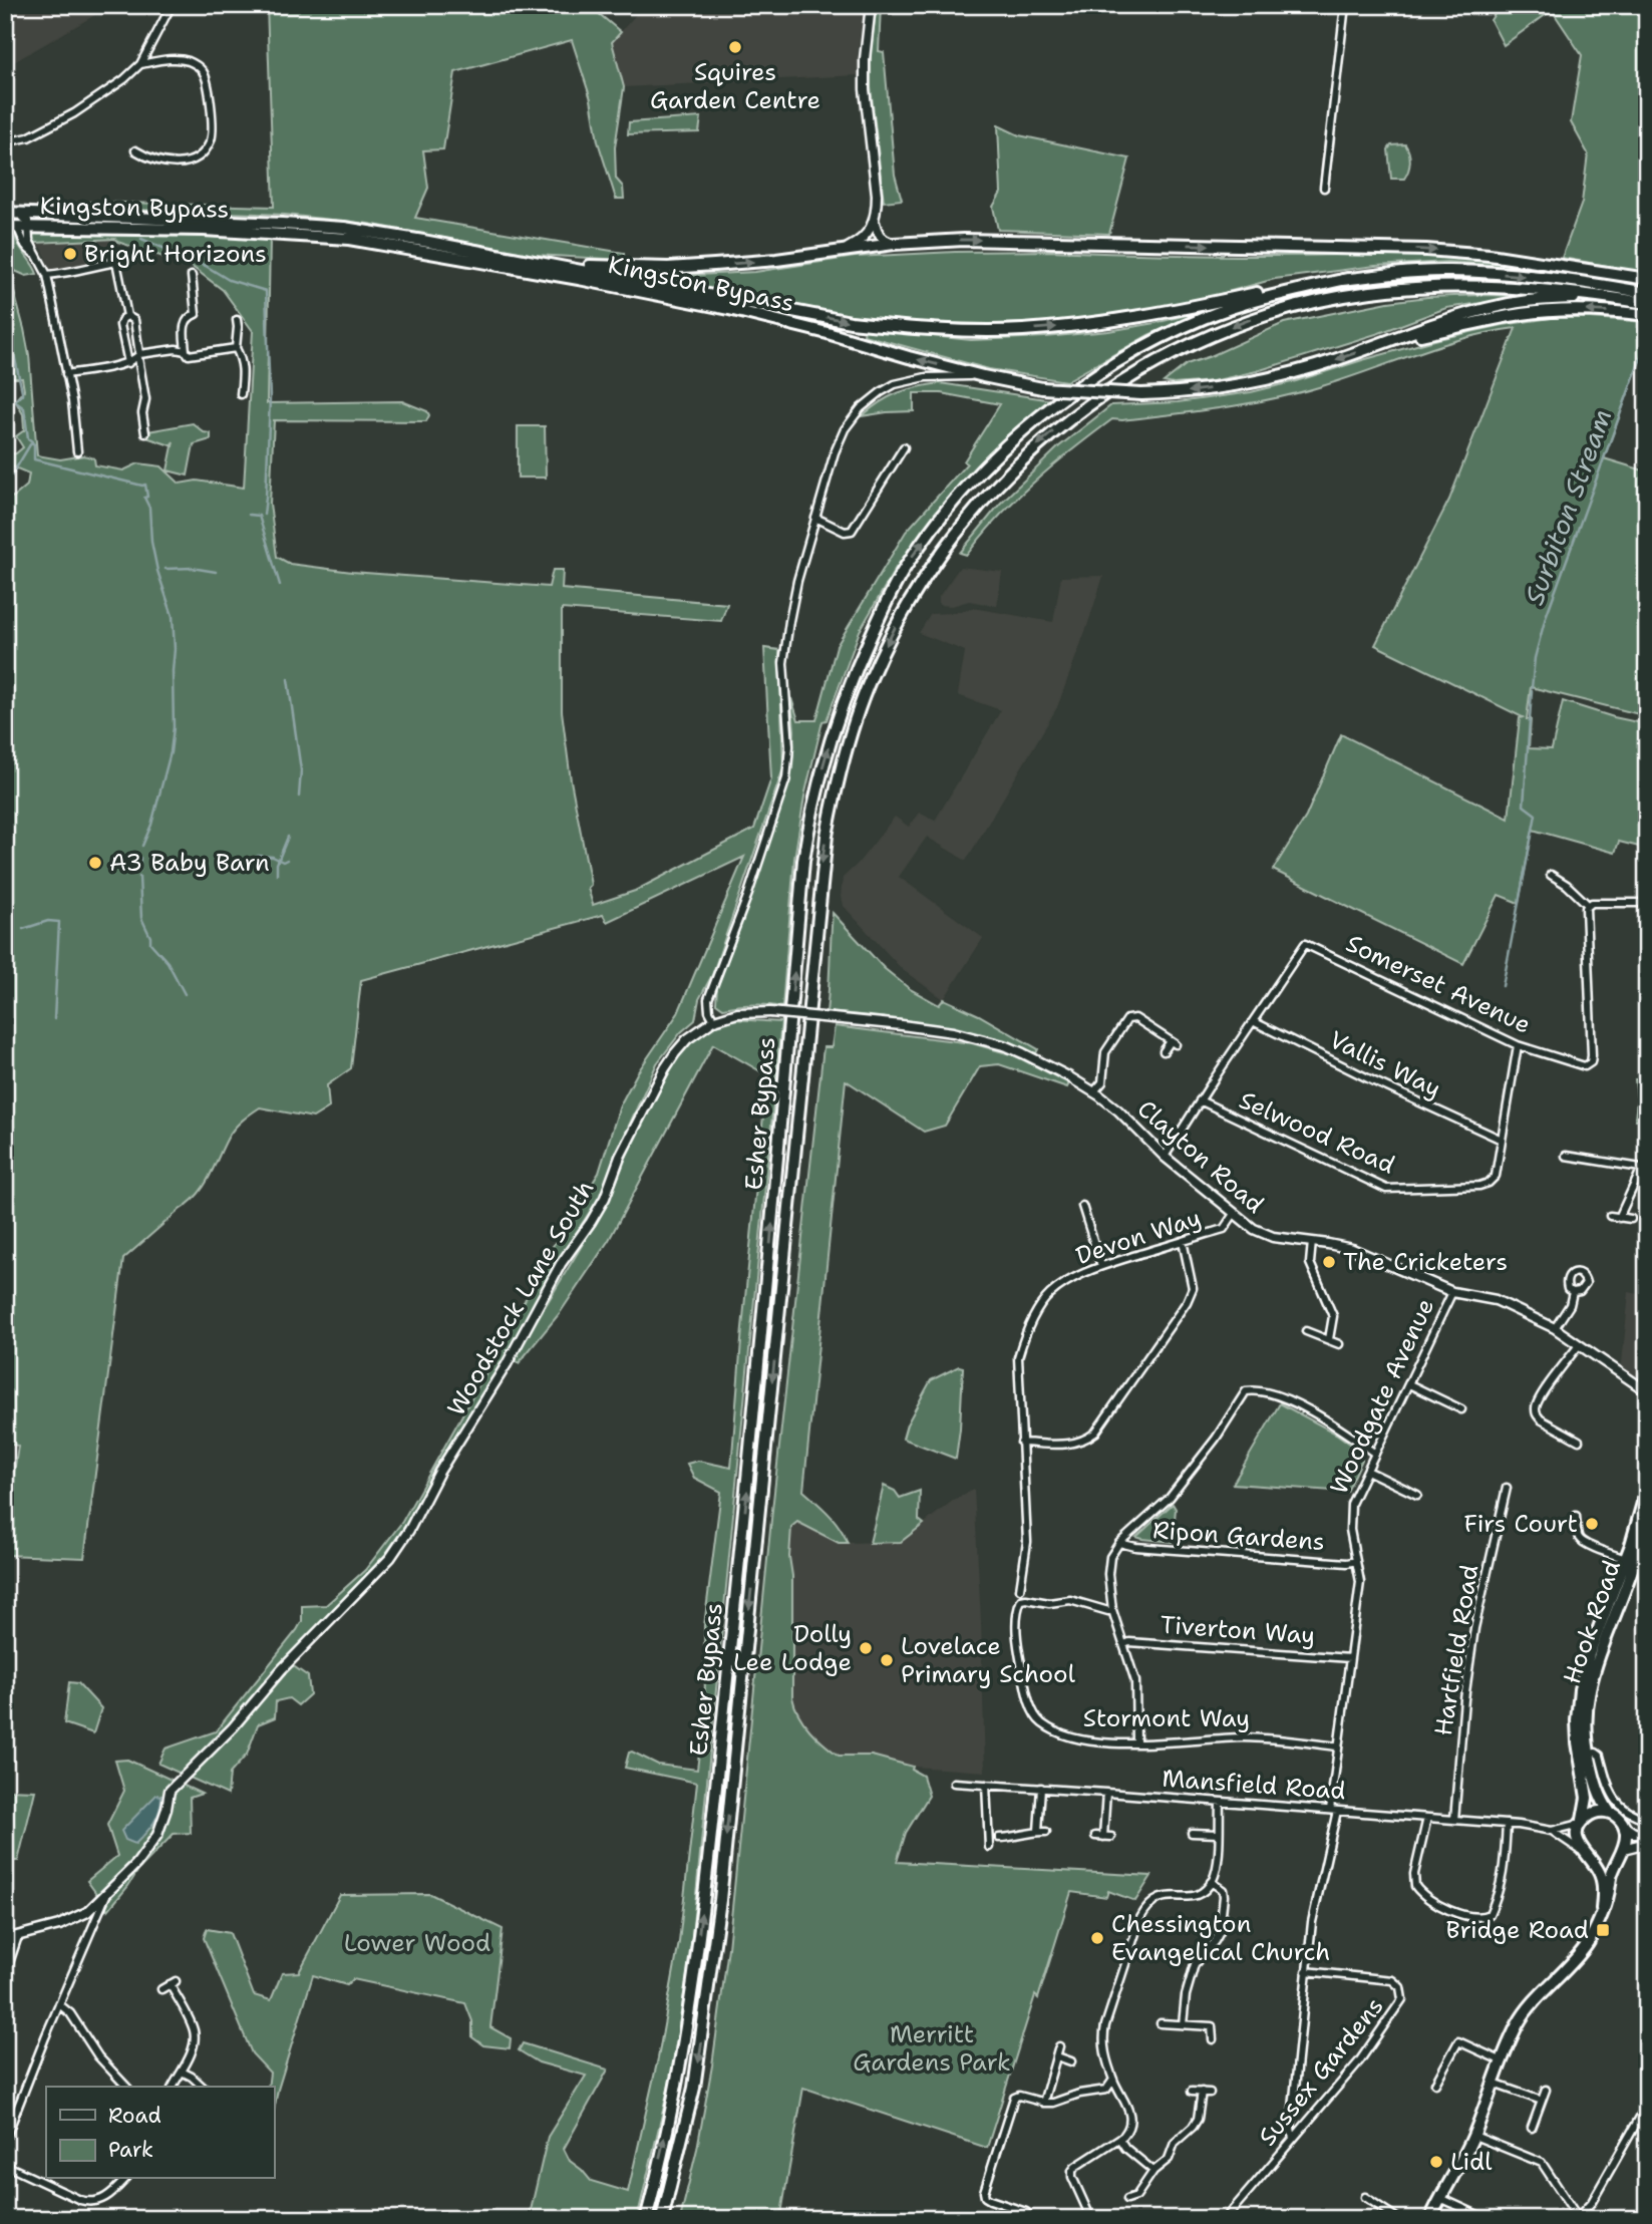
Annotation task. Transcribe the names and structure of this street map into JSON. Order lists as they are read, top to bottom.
{
  "streets": {
    "highway": ["Kingston Bypass", "Esher Bypass", "Hook Road"],
    "street": [
      "Somerset Avenue",
      "Vallis Way",
      "Selwood Road",
      "Clayton Road",
      "Devon Way",
      "Woodstock Lane South",
      "Woodgate Avenue",
      "Ripon Gardens",
      "Tiverton Way",
      "Hartfield Road",
      "Stormont Way",
      "Mansfield Road",
      "Sussex Gardens"
    ]
  },
  "crossings": [
    ["Somerset Avenue", "Vallis Way"],
    ["Somerset Avenue", "Selwood Road"],
    ["Somerset Avenue", "Clayton Road"],
    ["Vallis Way", "Selwood Road"],
    ["Clayton Road", "Devon Way"],
    ["Clayton Road", "Woodstock Lane South"],
    ["Clayton Road", "Woodgate Avenue"],
    ["Woodgate Avenue", "Ripon Gardens"],
    ["Woodgate Avenue", "Tiverton Way"],
    ["Woodgate Avenue", "Stormont Way"],
    ["Woodgate Avenue", "Mansfield Road"],
    ["Woodgate Avenue", "Sussex Gardens"],
    ["Hook Road", "Mansfield Road"],
    ["Hartfield Road", "Mansfield Road"]
  ],
  "water": ["Surbiton Stream"],
  "parks": ["Lower Wood", "Merritt Gardens Park"],
  "places": {
    "other": [
      "Squires Garden Centre",
      "Bright Horizons",
      "A3 Baby Barn",
      "The Cricketers",
      "Firs Court",
      "Dolly Lee Lodge",
      "Lovelace Primary School",
      "Chessington Evangelical Church",
      "Lidl"
    ],
    "transit": ["Bridge Road"]
  },
  "legend": ["Road", "Park"]
}
